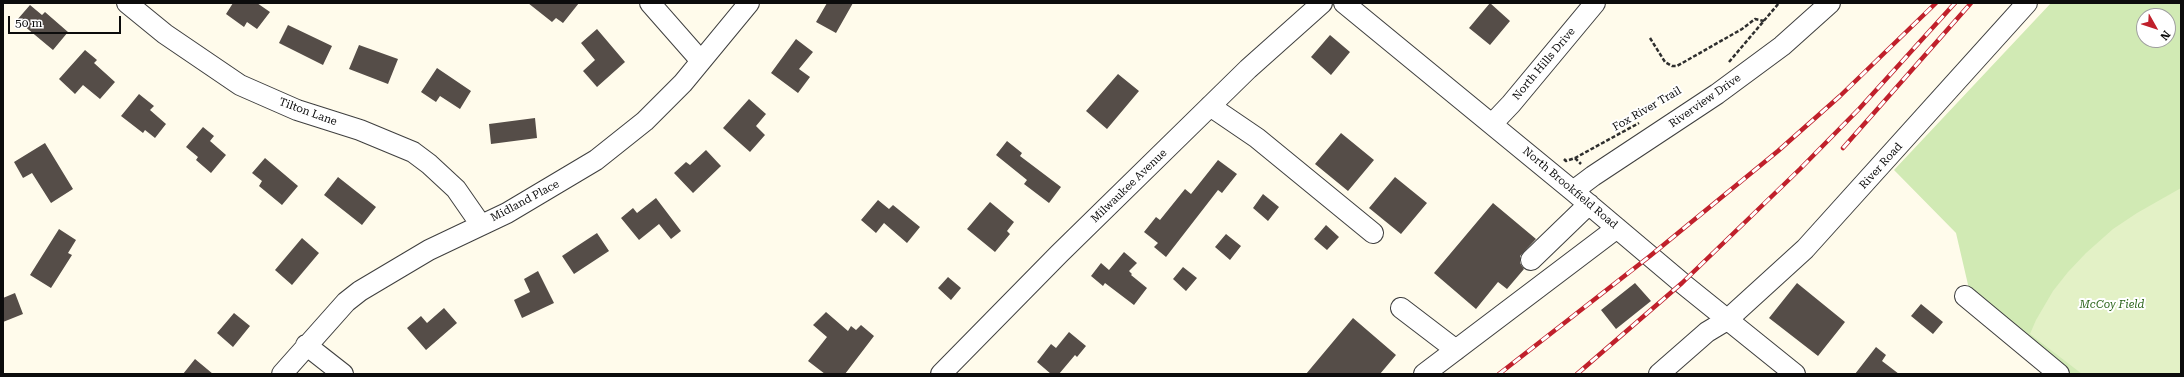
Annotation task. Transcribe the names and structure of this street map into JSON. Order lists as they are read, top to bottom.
{
  "streets": {
    "street": [
      "North Hills Drive",
      "Riverview Drive",
      "Tilton Lane",
      "River Road",
      "Milwaukee Avenue",
      "North Brookfield Road",
      "Midland Place"
    ],
    "path": ["Fox River Trail"]
  },
  "crossings": [
    ["North Hills Drive", "North Brookfield Road"],
    ["Riverview Drive", "North Brookfield Road"],
    ["Tilton Lane", "Midland Place"],
    ["River Road", "North Brookfield Road"]
  ],
  "parks": ["McCoy Field"],
  "scale_bar": "50 m",
  "north": "bottom right"
}
